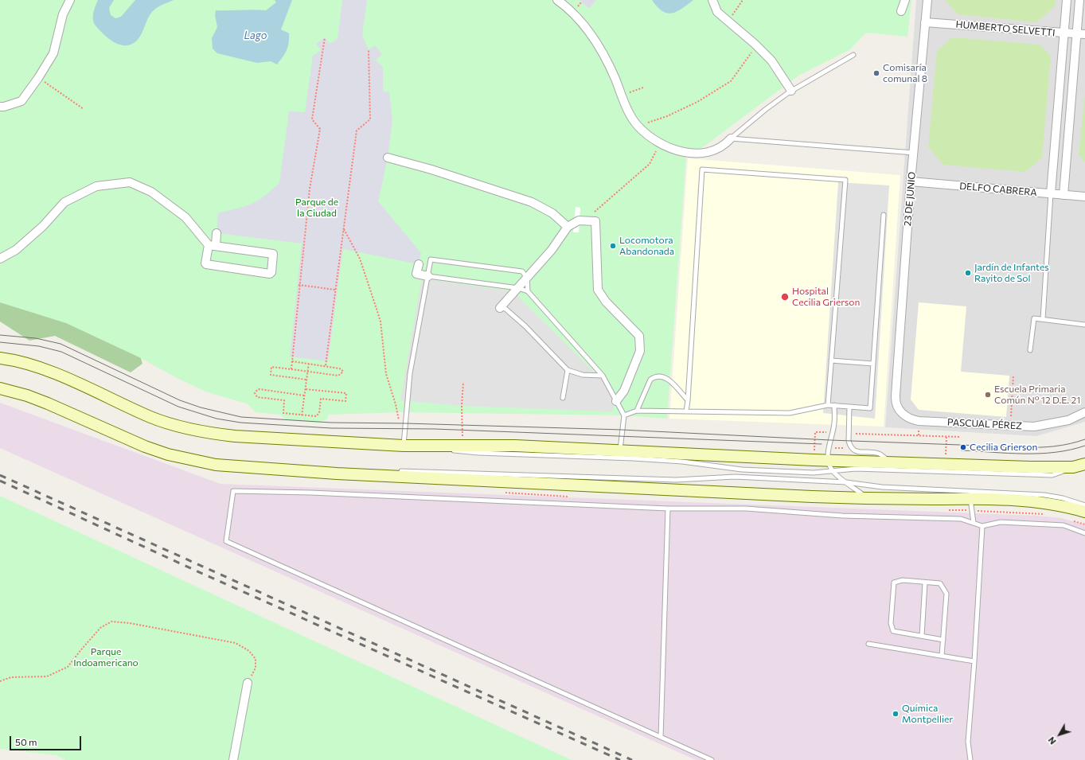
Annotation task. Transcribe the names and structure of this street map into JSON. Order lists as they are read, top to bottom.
{
  "streets": {
    "street": [
      "HUMBERTO SELVETTI",
      "DELFO CABRERA",
      "23 DE JUNIO",
      "PASCUAL PÉREZ"
    ]
  },
  "crossings": [
    ["HUMBERTO SELVETTI", "23 DE JUNIO"],
    ["DELFO CABRERA", "23 DE JUNIO"],
    ["23 DE JUNIO", "PASCUAL PÉREZ"]
  ],
  "water": ["Lago"],
  "parks": ["Parque de la Ciudad", "Parque Indoamericano"],
  "places": [
    "Comisaría comunal 8",
    "Locomotora Abandonada",
    "Jardín de Infantes Rayito de Sol",
    "Hospital Cecilia Grierson",
    "Escuela Primaria Común N° 12 D.E. 21",
    "Cecilia Grierson",
    "Química Montpellier"
  ],
  "scale_bar": "50 m",
  "north": "bottom left"
}
